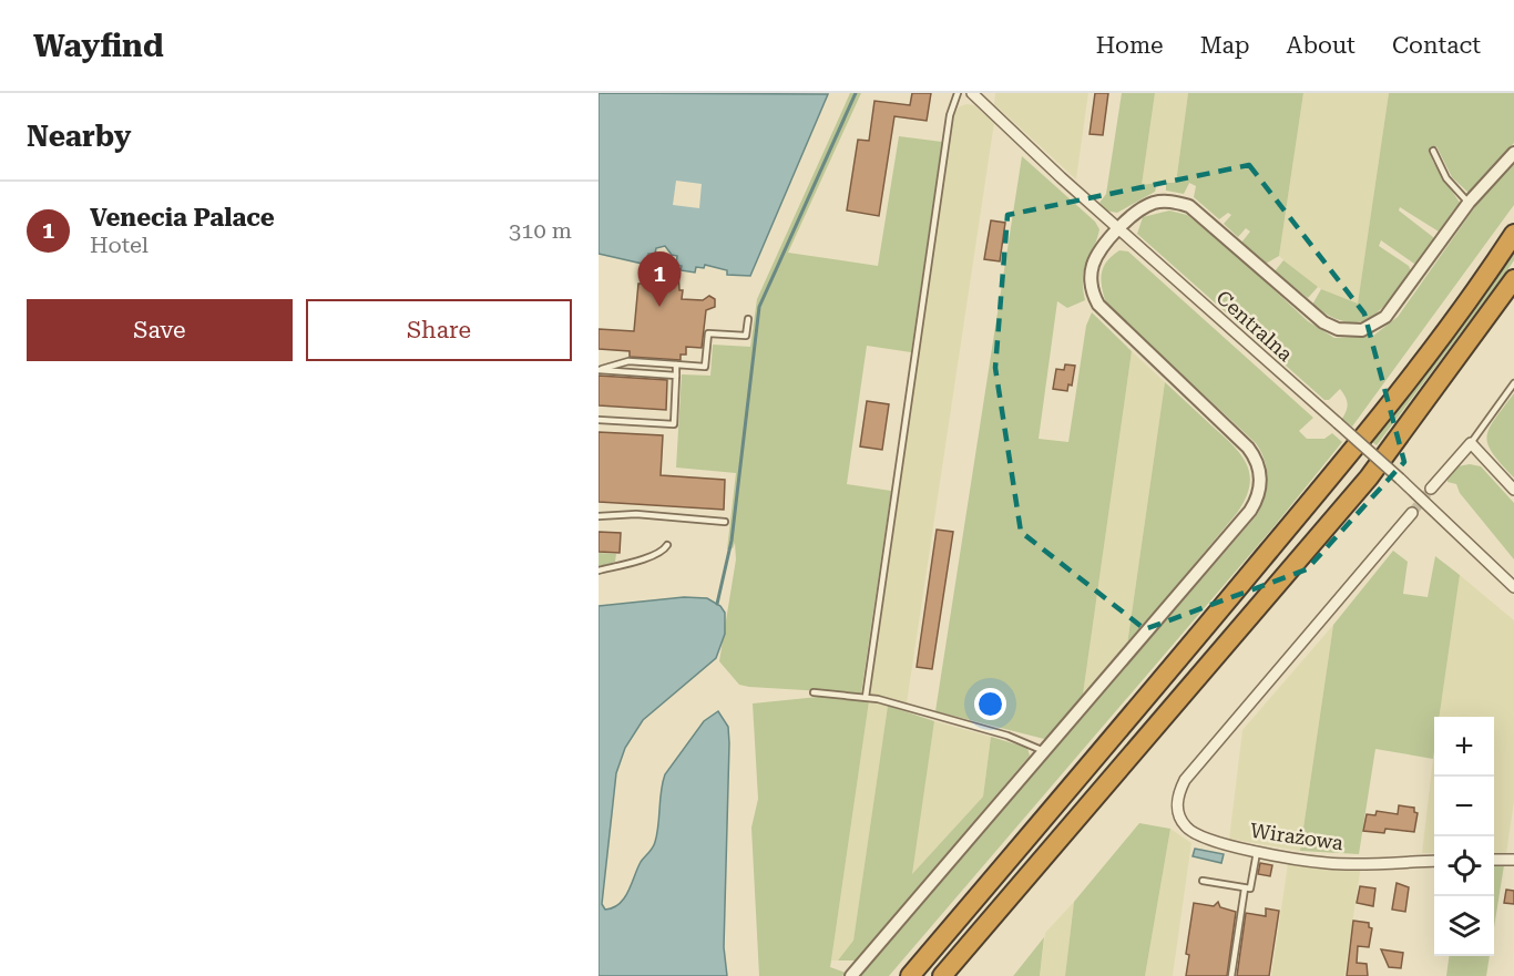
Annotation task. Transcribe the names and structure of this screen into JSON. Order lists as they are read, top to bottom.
{
  "streets": {
    "street": ["Centralna", "Wirażowa"]
  },
  "page": {
    "header": "Wayfind",
    "nav": [
      "Home",
      "Map",
      "About",
      "Contact"
    ],
    "heading": "Nearby",
    "list": [
      {
        "mark": "1",
        "name": "Venecia Palace",
        "note": "Hotel",
        "value": "310 m"
      }
    ],
    "pins": "1",
    "buttons": ["Save", "Share"],
    "map_buttons": ["+", "−"]
  }
}
